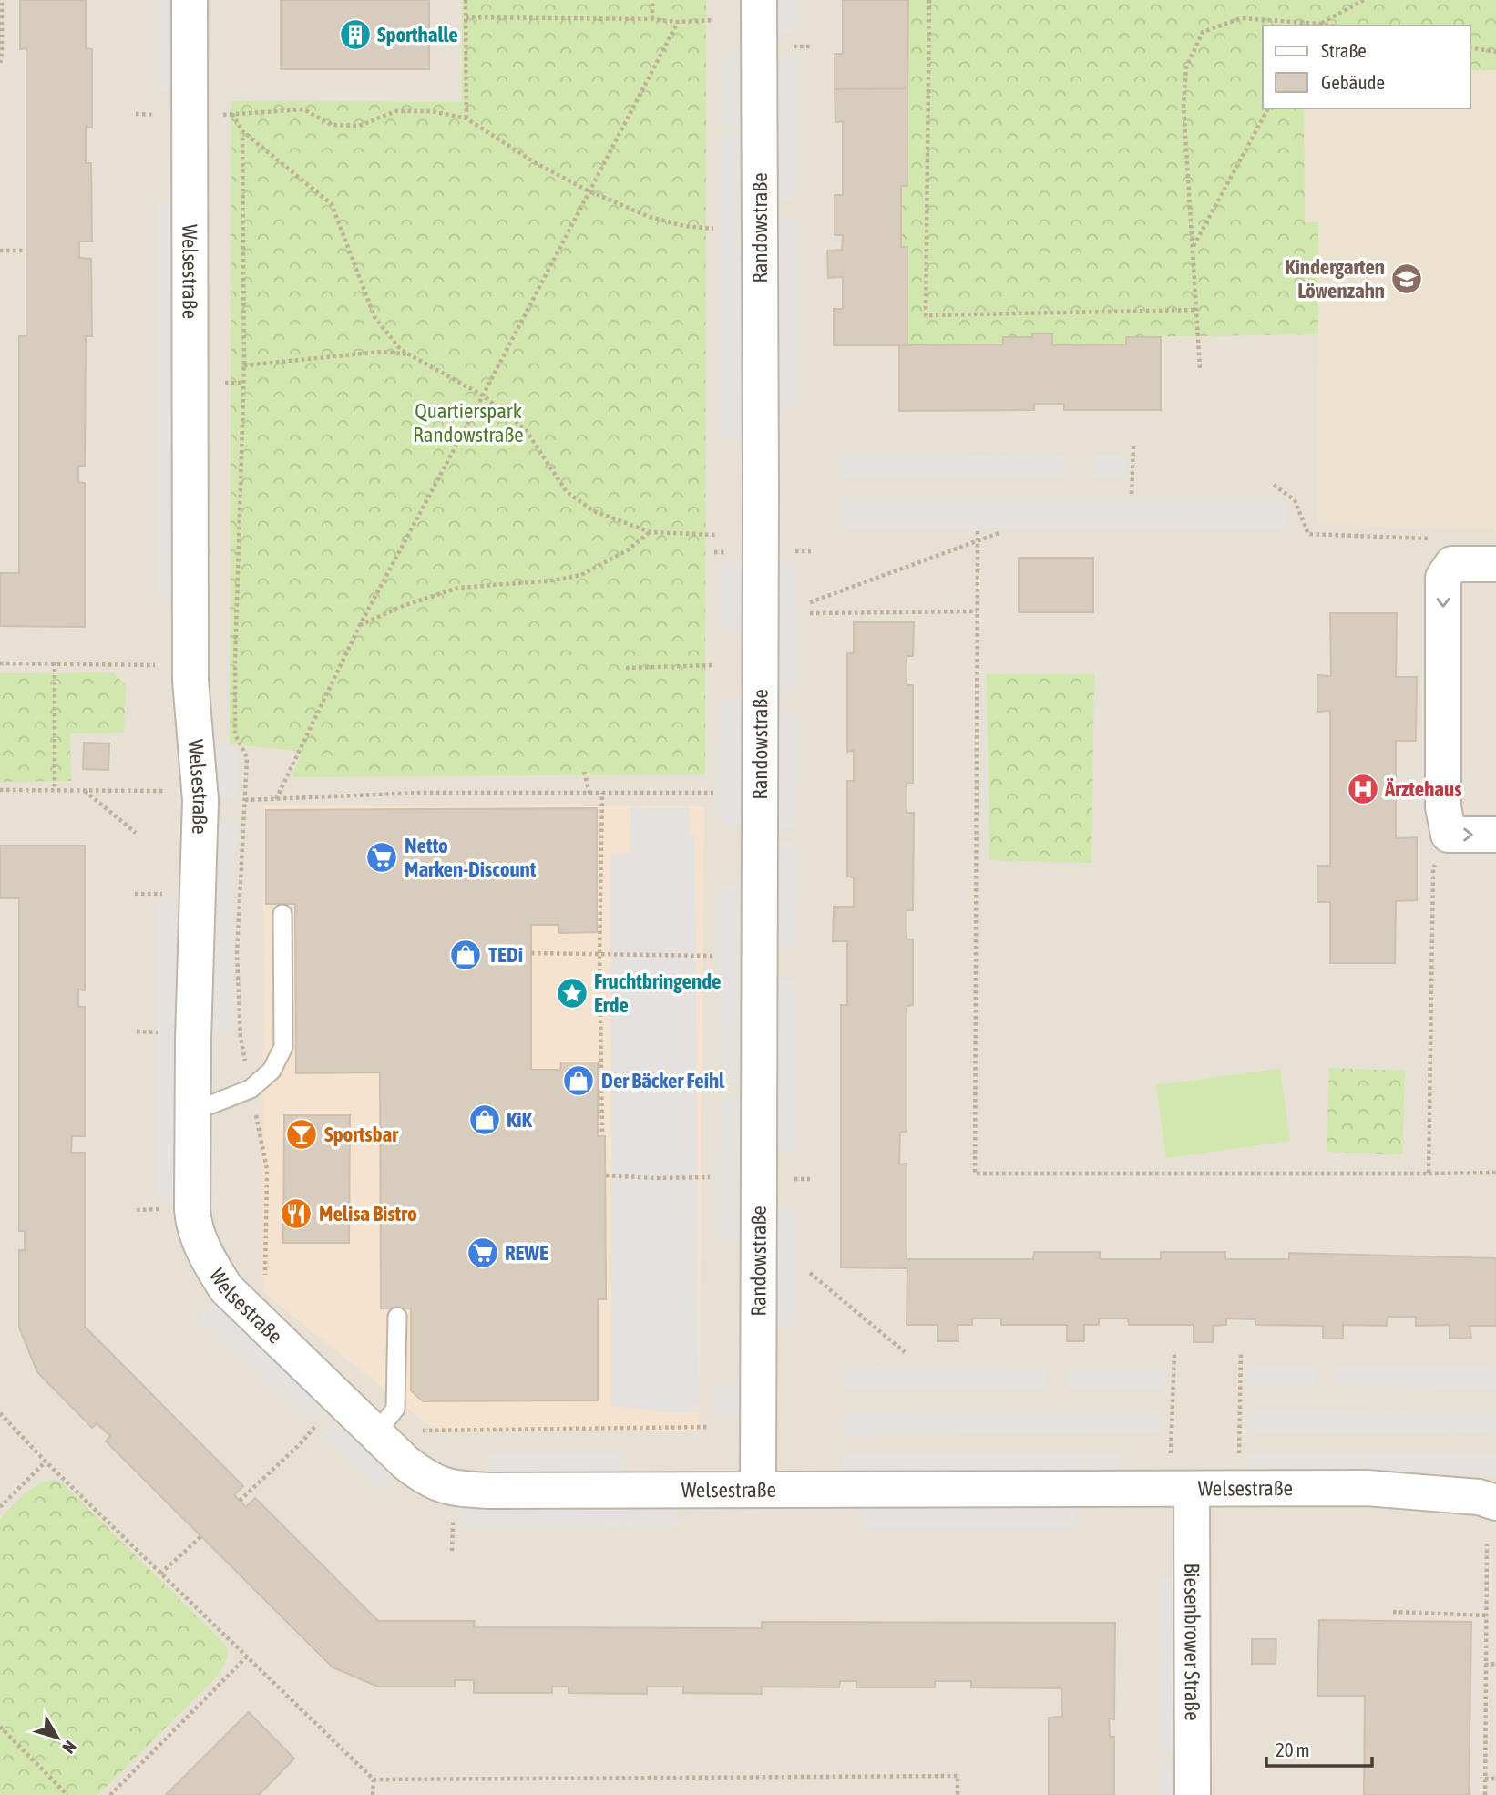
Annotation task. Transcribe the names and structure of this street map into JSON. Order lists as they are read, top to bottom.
{
  "streets": {
    "street": ["Randowstraße", "Welsestraße", "Biesenbrower Straße"]
  },
  "crossings": [
    ["Randowstraße", "Welsestraße"],
    ["Welsestraße", "Biesenbrower Straße"]
  ],
  "parks": ["Quartierspark Randowstraße"],
  "places": {
    "building": ["Sporthalle"],
    "school or university": ["Kindergarten Löwenzahn"],
    "hospital": ["Ärztehaus"],
    "supermarket": ["Netto Marken-Discount", "REWE"],
    "shop": ["TEDi", "Der Bäcker Feihl", "KiK"],
    "place": ["Fruchtbringende Erde"],
    "bar": ["Sportsbar"],
    "restaurant": ["Melisa Bistro"]
  },
  "legend": ["Straße", "Gebäude"],
  "scale_bar": "20 m",
  "north": "bottom right"
}
